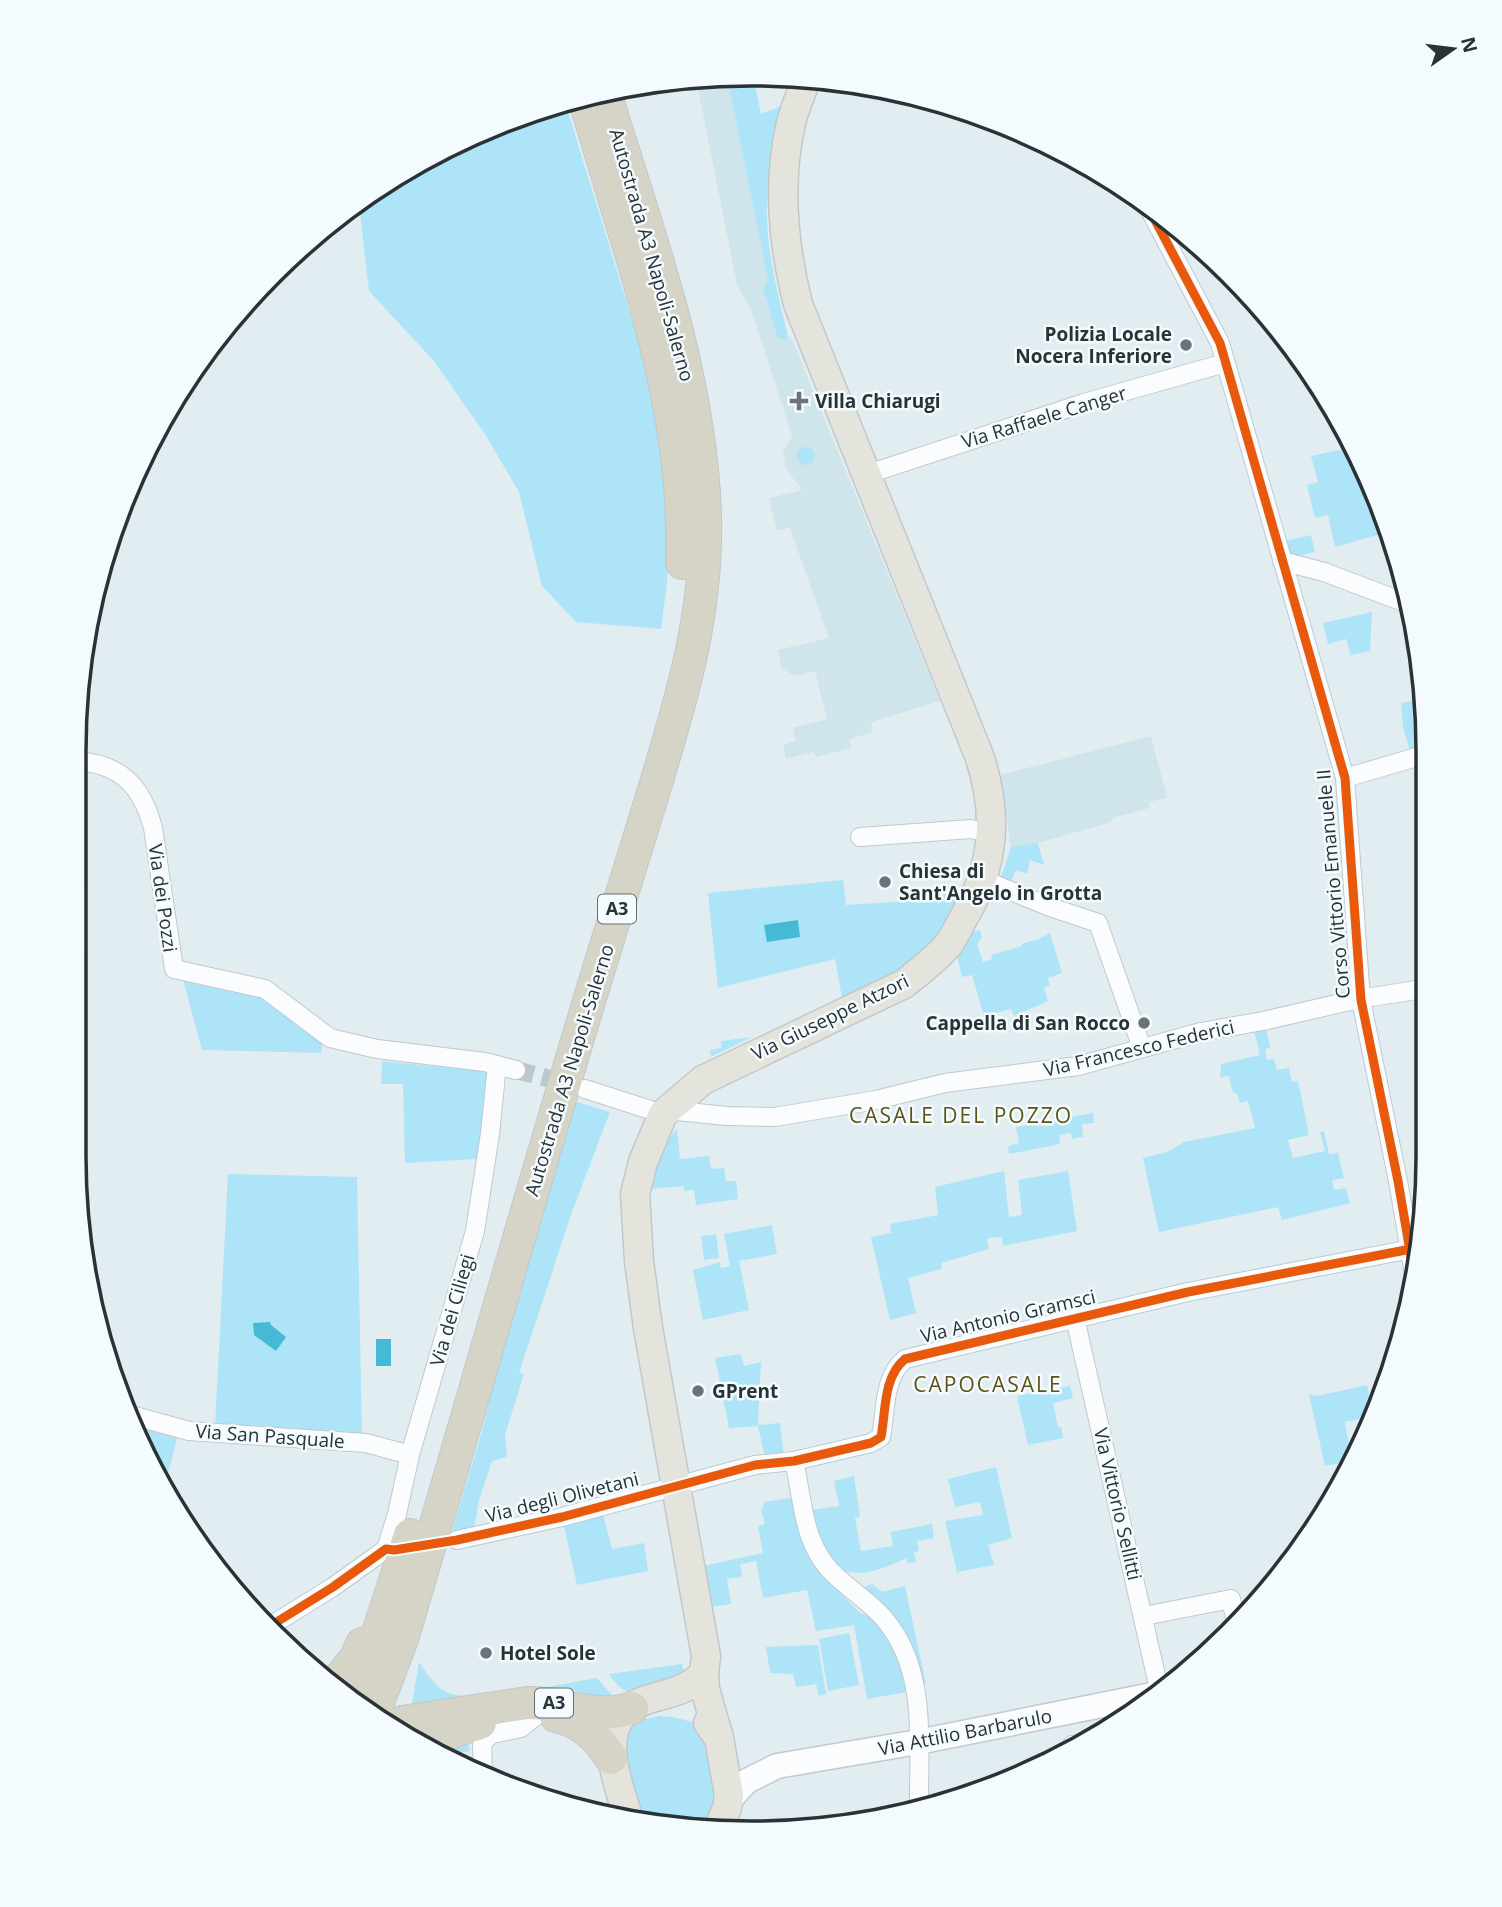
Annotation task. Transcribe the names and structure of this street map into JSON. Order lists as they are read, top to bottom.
{
  "streets": {
    "highway": ["Autostrada A3 Napoli-Salerno", "A3"],
    "main road": ["Via Giuseppe Atzori"],
    "street": [
      "Via Raffaele Canger",
      "Corso Vittorio Emanuele II",
      "Via dei Pozzi",
      "Via Francesco Federici",
      "Via dei Ciliegi",
      "Via Antonio Gramsci",
      "Via San Pasquale",
      "Via degli Olivetani",
      "Via Vittorio Sellitti",
      "Via Attilio Barbarulo"
    ]
  },
  "crossings": [
    ["Autostrada A3 Napoli-Salerno", "A3"],
    ["Autostrada A3 Napoli-Salerno", "Via dei Ciliegi"],
    ["Via Raffaele Canger", "Corso Vittorio Emanuele II"],
    ["Via Raffaele Canger", "Via Giuseppe Atzori"],
    ["Corso Vittorio Emanuele II", "Via Francesco Federici"],
    ["Via dei Pozzi", "Via dei Ciliegi"],
    ["A3", "Via dei Ciliegi"],
    ["Via Giuseppe Atzori", "Via Francesco Federici"],
    ["Via dei Ciliegi", "Via San Pasquale"],
    ["Via Antonio Gramsci", "Via degli Olivetani"],
    ["Via Antonio Gramsci", "Via Vittorio Sellitti"]
  ],
  "districts": ["CASALE DEL POZZO", "CAPOCASALE"],
  "places": {
    "other": [
      "Polizia Locale Nocera Inferiore",
      "Chiesa di Sant'Angelo in Grotta",
      "Cappella di San Rocco",
      "GPrent",
      "Hotel Sole"
    ],
    "health": ["Villa Chiarugi"]
  },
  "north": "right"
}
